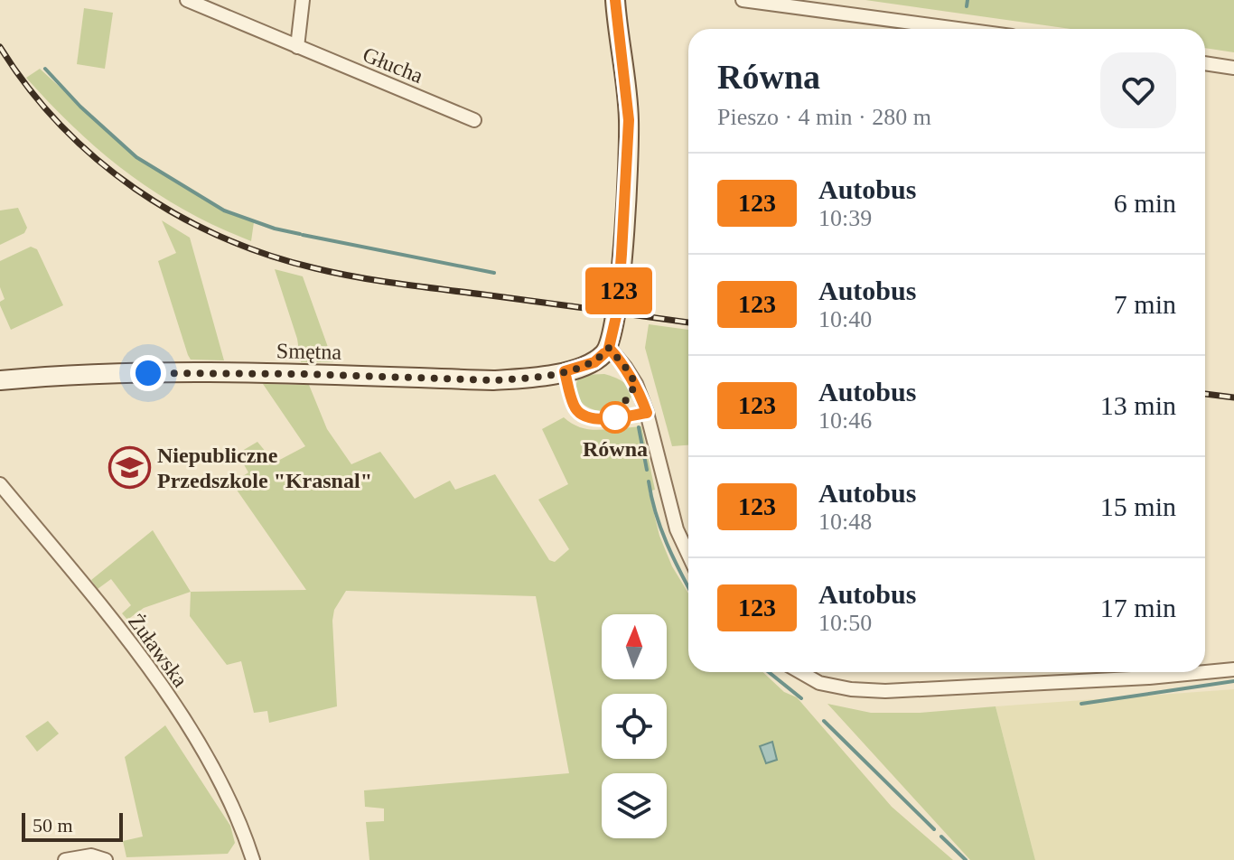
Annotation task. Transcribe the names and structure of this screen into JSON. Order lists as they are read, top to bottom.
{
  "streets": {
    "street": ["Głucha", "Smętna", "Żuławska"]
  },
  "places": {
    "other": ["Równa"],
    "school or university": ["Niepubliczne Przedszkole \"Krasnal\""]
  },
  "lines": ["bus line 123"],
  "scale_bar": "50 m",
  "north": "top",
  "page": {
    "on_map": "123",
    "heading": ["Równa", "Pieszo · 4 min · 280 m"],
    "list": [
      {
        "mark": "123",
        "name": "Autobus",
        "note": "10:39",
        "value": "6 min"
      },
      {
        "mark": "123",
        "name": "Autobus",
        "note": "10:40",
        "value": "7 min"
      },
      {
        "mark": "123",
        "name": "Autobus",
        "note": "10:46",
        "value": "13 min"
      },
      {
        "mark": "123",
        "name": "Autobus",
        "note": "10:48",
        "value": "15 min"
      },
      {
        "mark": "123",
        "name": "Autobus",
        "note": "10:50",
        "value": "17 min"
      }
    ],
    "scale": "50 m"
  }
}
